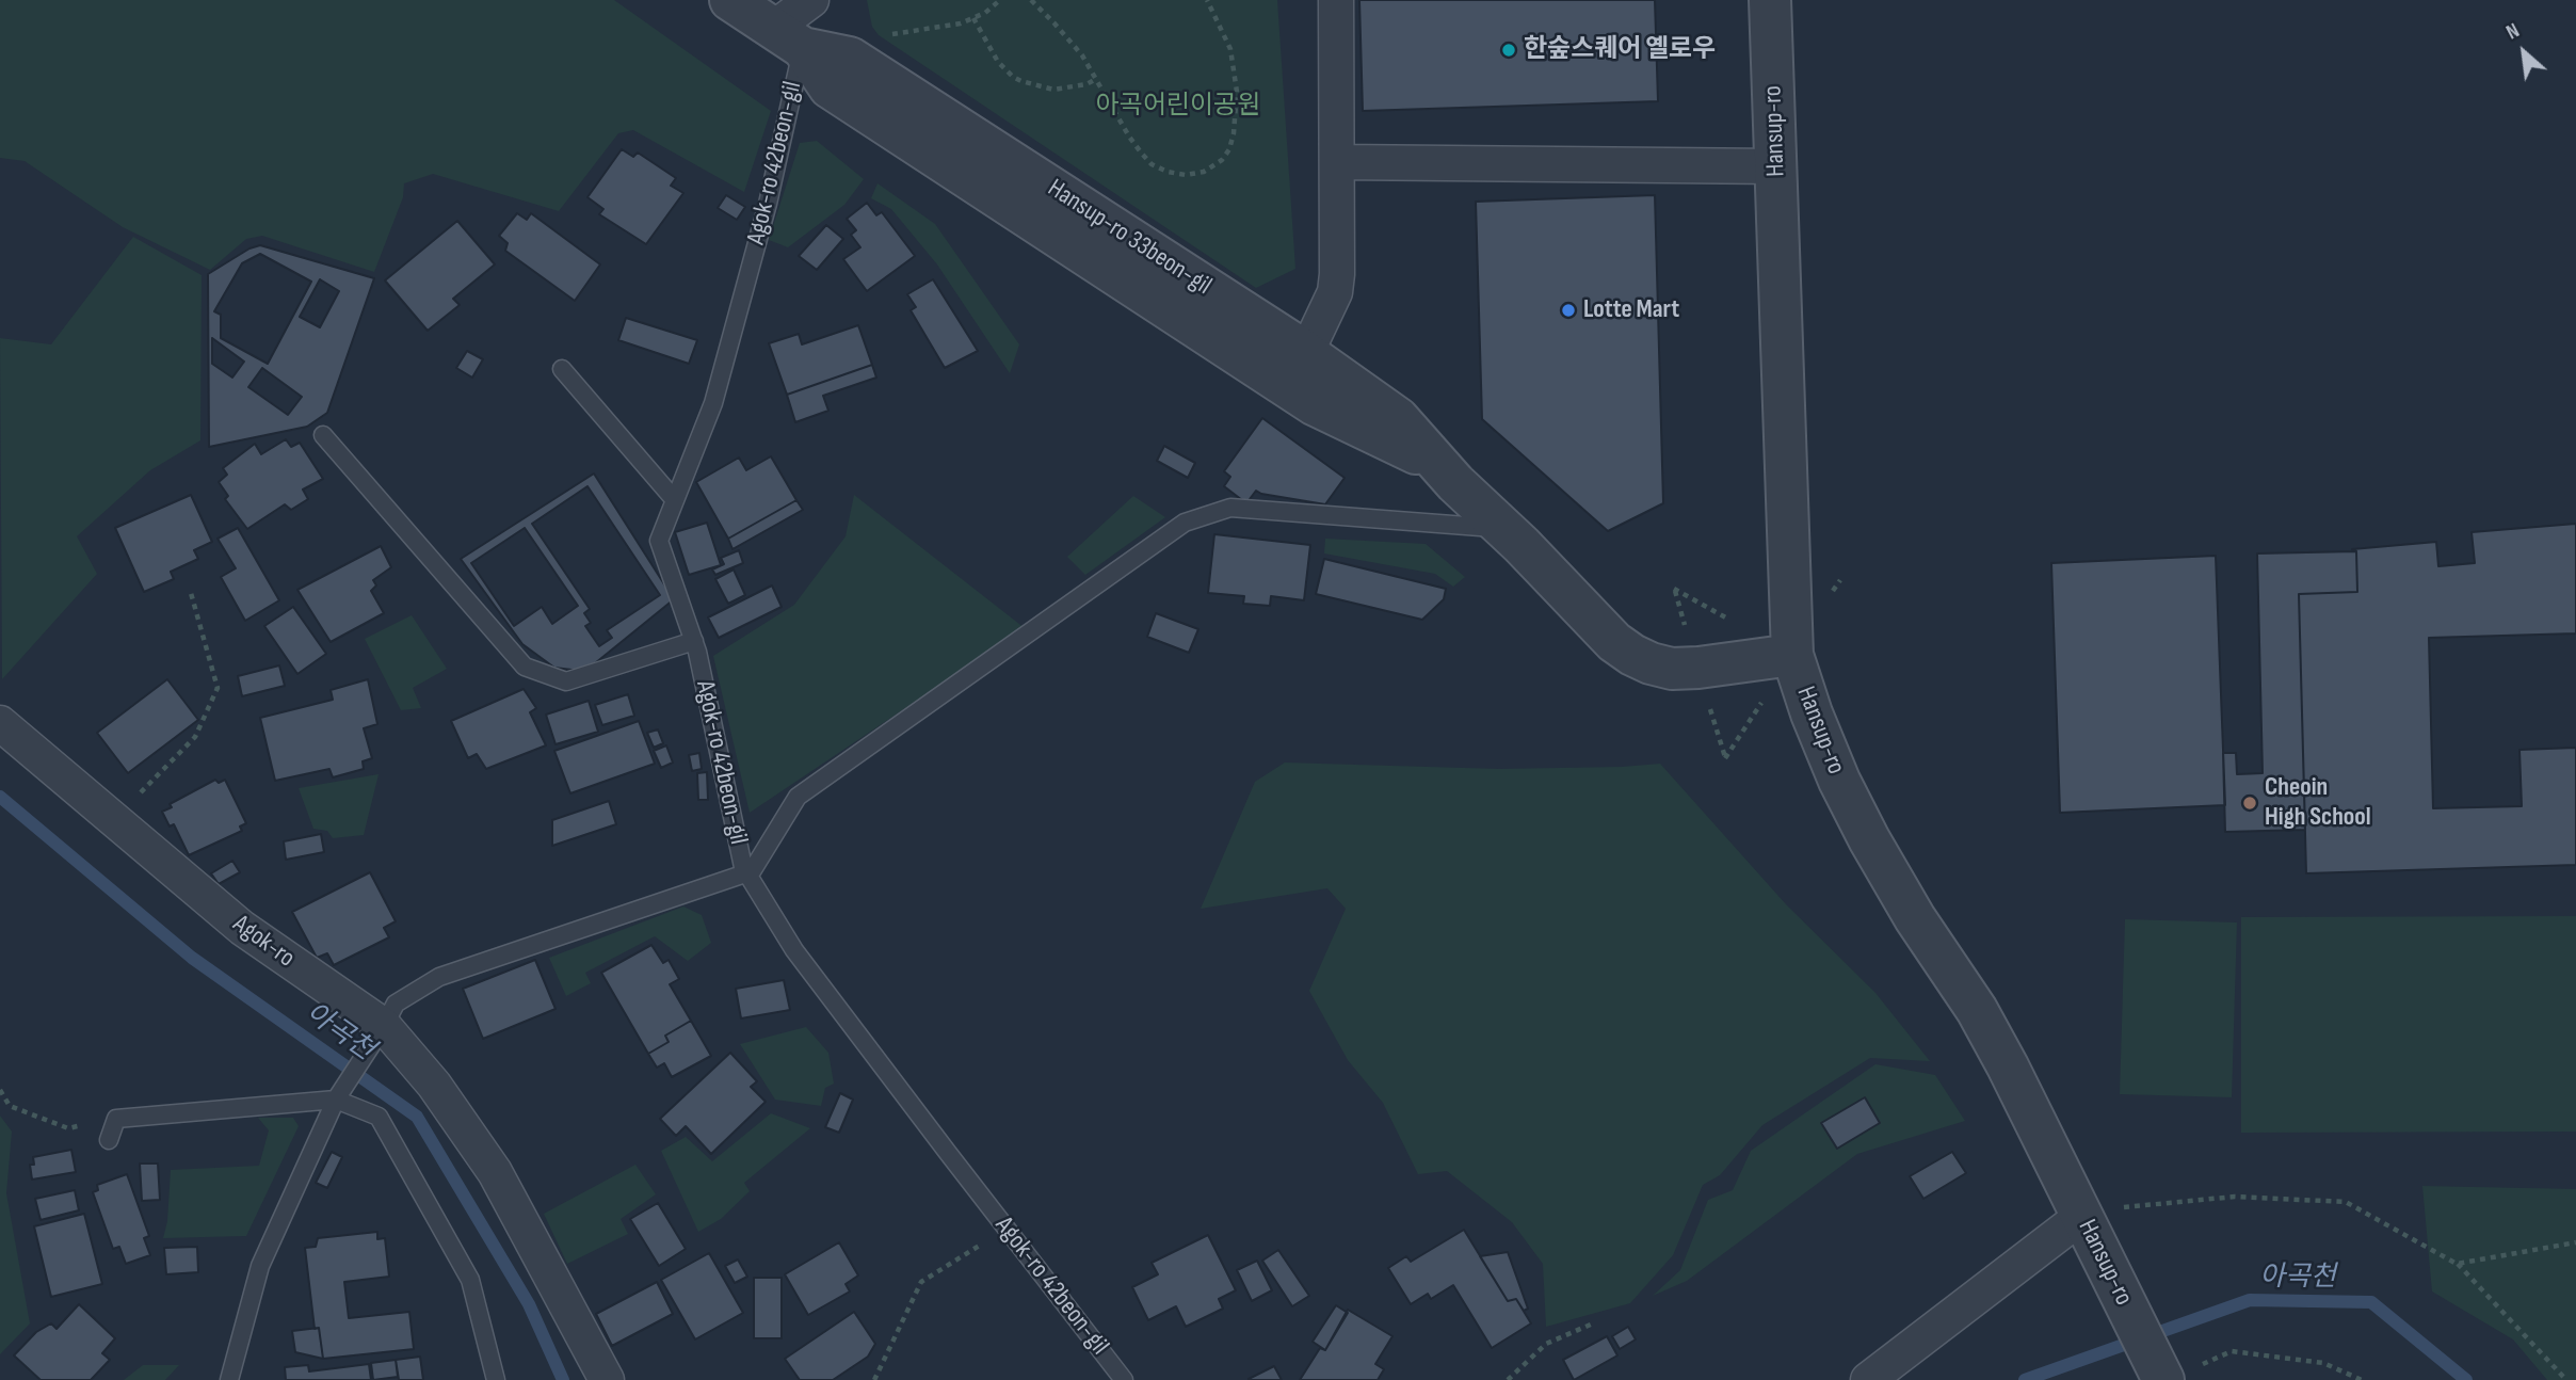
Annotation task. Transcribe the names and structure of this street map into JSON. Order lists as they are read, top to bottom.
{
  "streets": {
    "street": ["Hansup-ro", "Hansup-ro 33beon-gil", "Agok-ro"],
    "lane": ["Agok-ro 42beon-gil"]
  },
  "crossings": [
    ["Hansup-ro", "Hansup-ro 33beon-gil"],
    ["Agok-ro 42beon-gil", "Hansup-ro 33beon-gil"]
  ],
  "water": ["아곡천"],
  "parks": ["아곡어린이공원"],
  "places": ["한숲스퀘어 옐로우", "Lotte Mart", "Cheoin High School"],
  "north": "top left"
}
